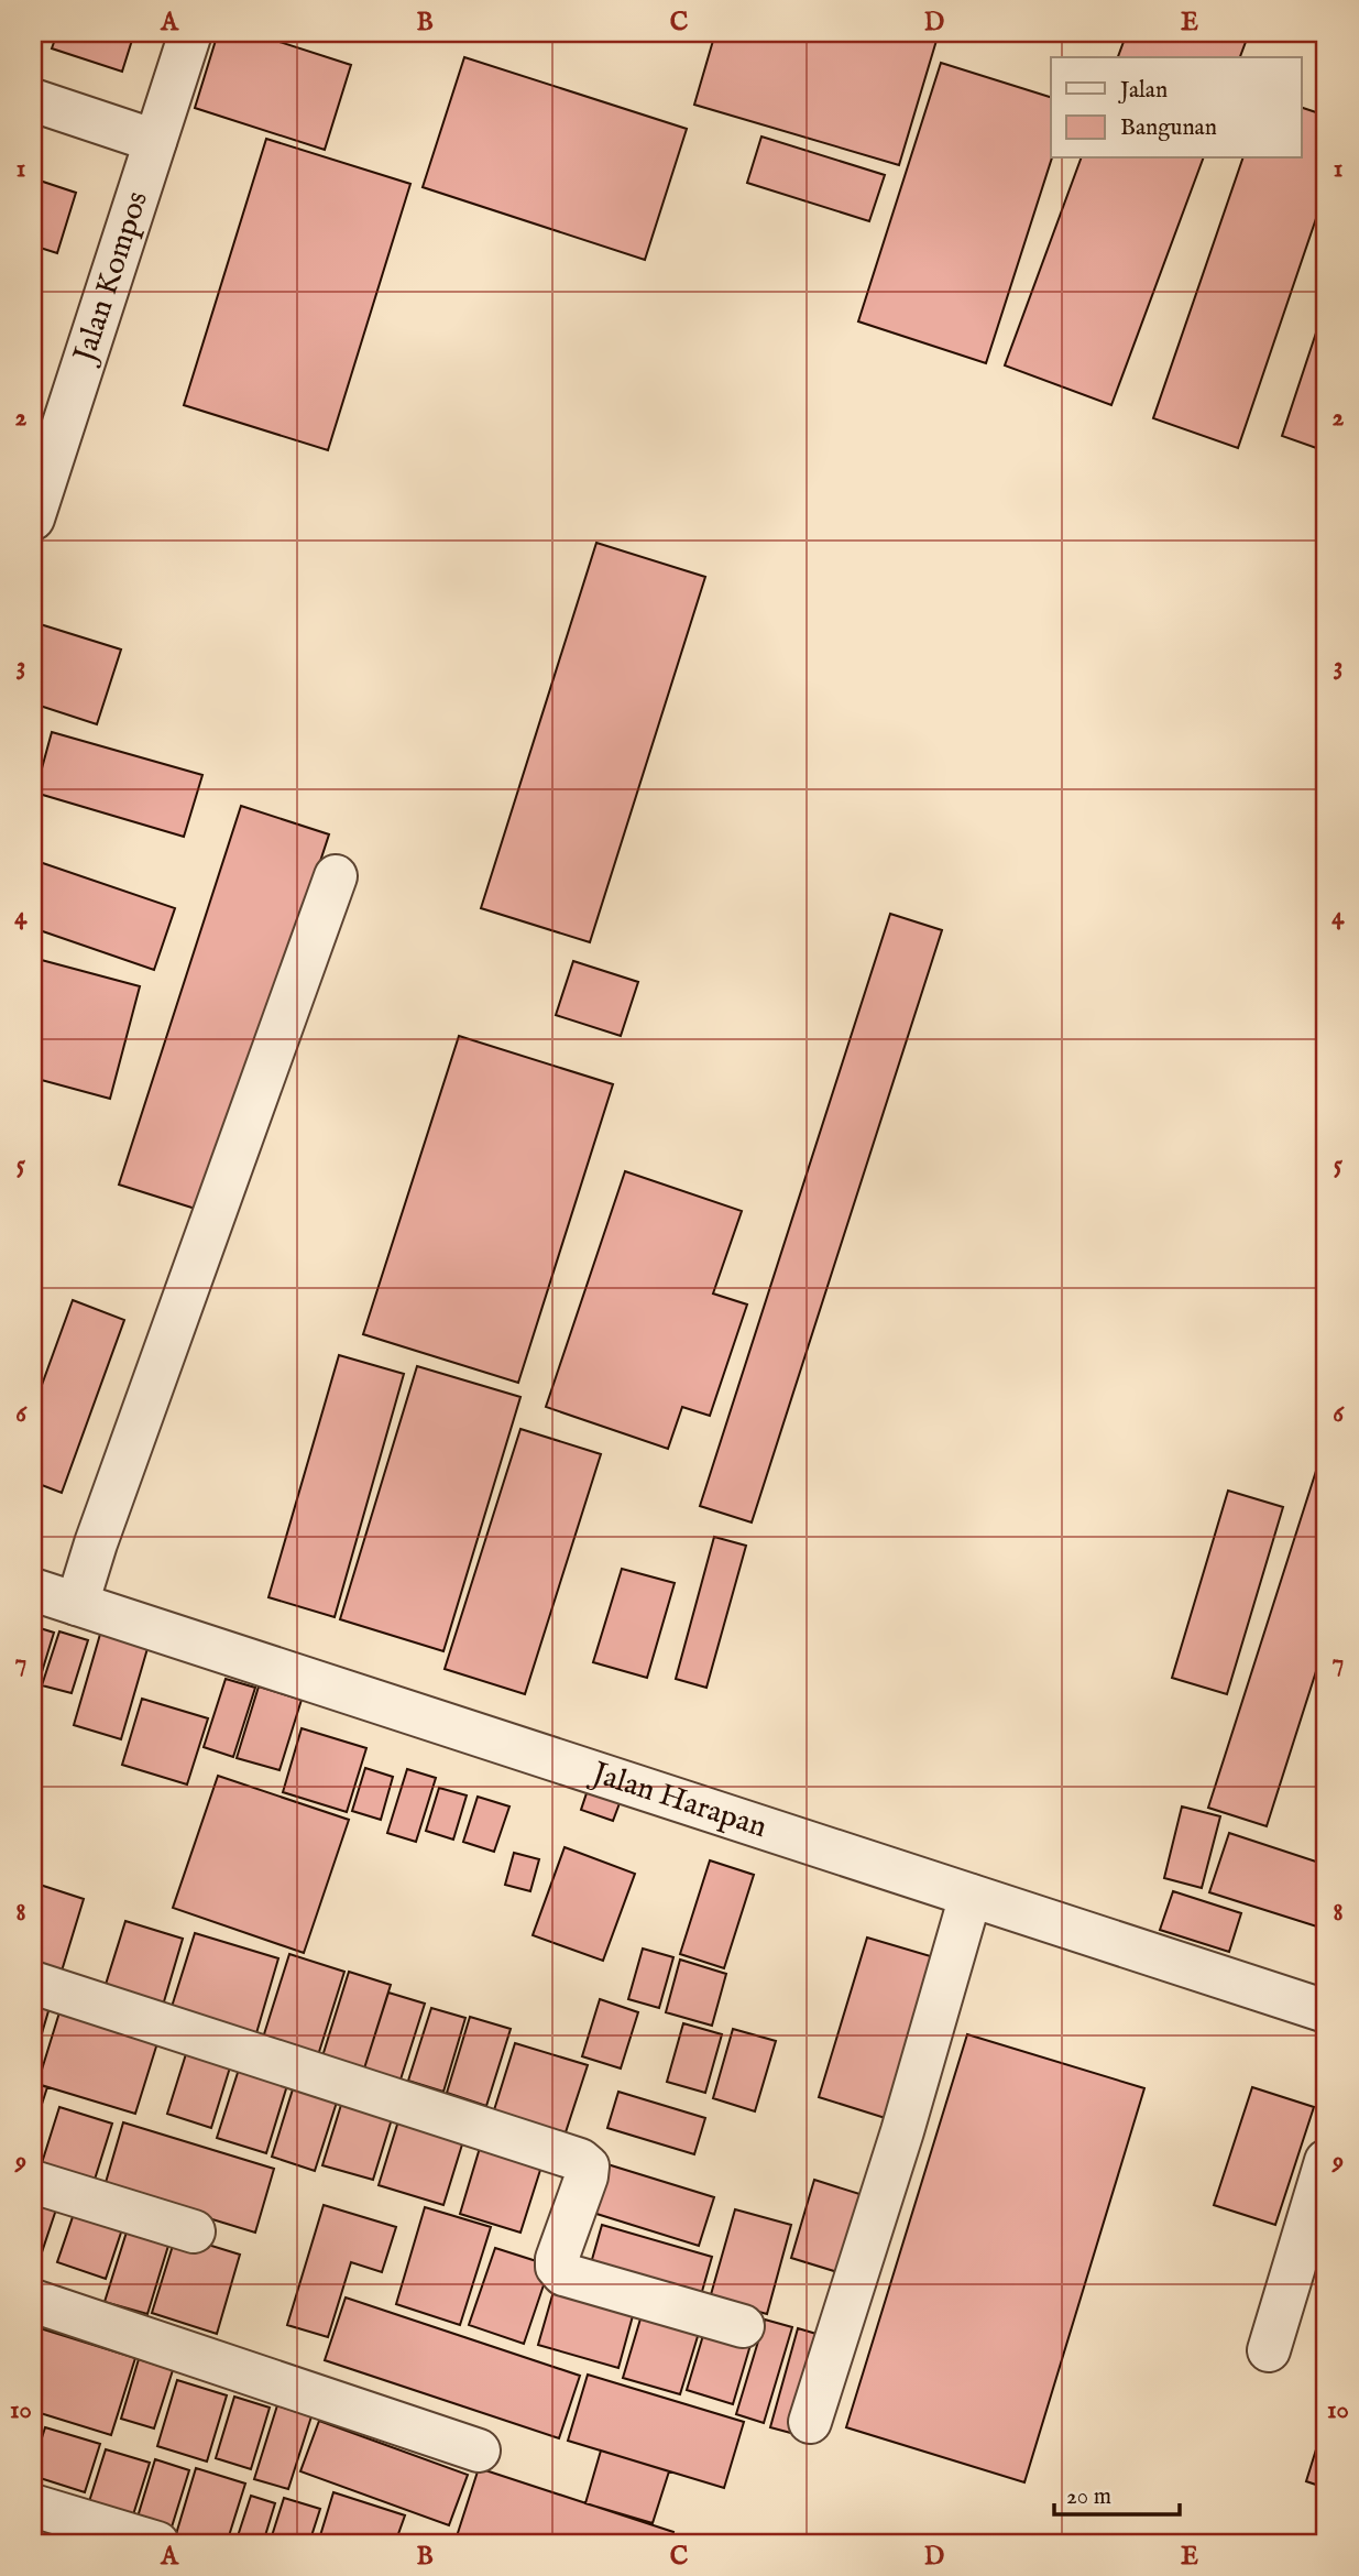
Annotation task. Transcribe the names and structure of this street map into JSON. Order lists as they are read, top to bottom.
{
  "streets": {
    "street": ["Jalan Kompos", "Jalan Harapan"]
  },
  "legend": ["Jalan", "Bangunan"],
  "scale_bar": "20 m",
  "grid": {
    "columns": [
      "A",
      "B",
      "C",
      "D",
      "E"
    ],
    "rows": [
      "1",
      "2",
      "3",
      "4",
      "5",
      "6",
      "7",
      "8",
      "9",
      "10"
    ]
  }
}
